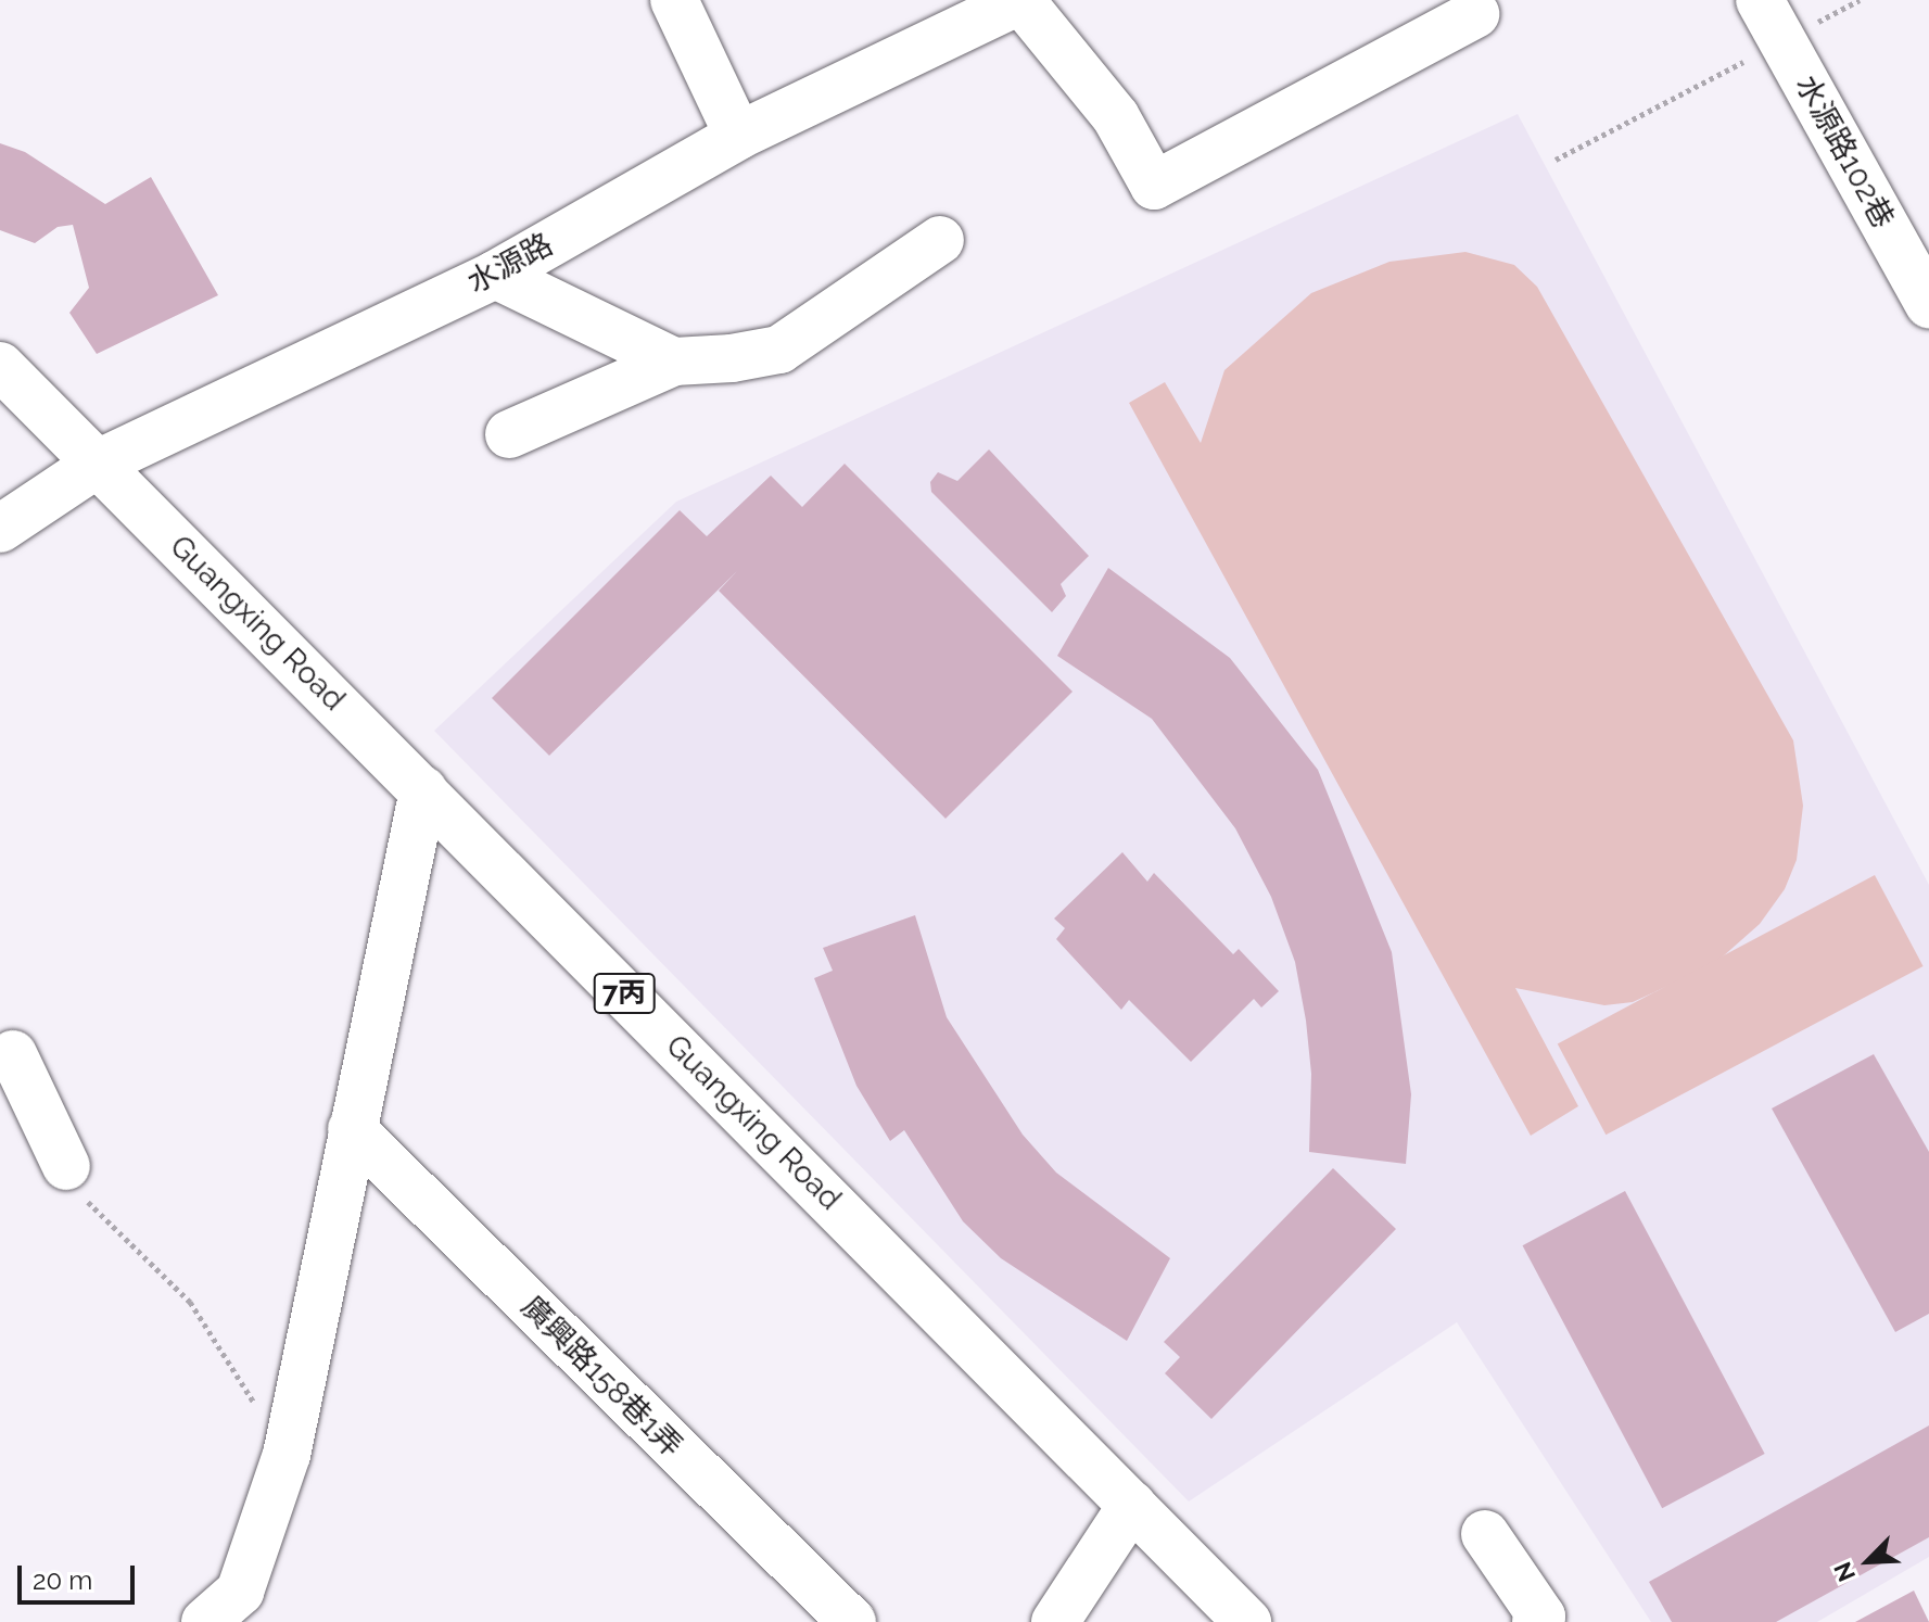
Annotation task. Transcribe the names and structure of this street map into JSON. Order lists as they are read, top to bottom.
{
  "streets": {
    "main road": [
      "水源路102巷",
      "水源路",
      "Guangxing Road",
      "7丙",
      "廣興路158巷1弄"
    ]
  },
  "crossings": [
    ["水源路", "Guangxing Road"]
  ],
  "scale_bar": "20 m",
  "north": "bottom left"
}
